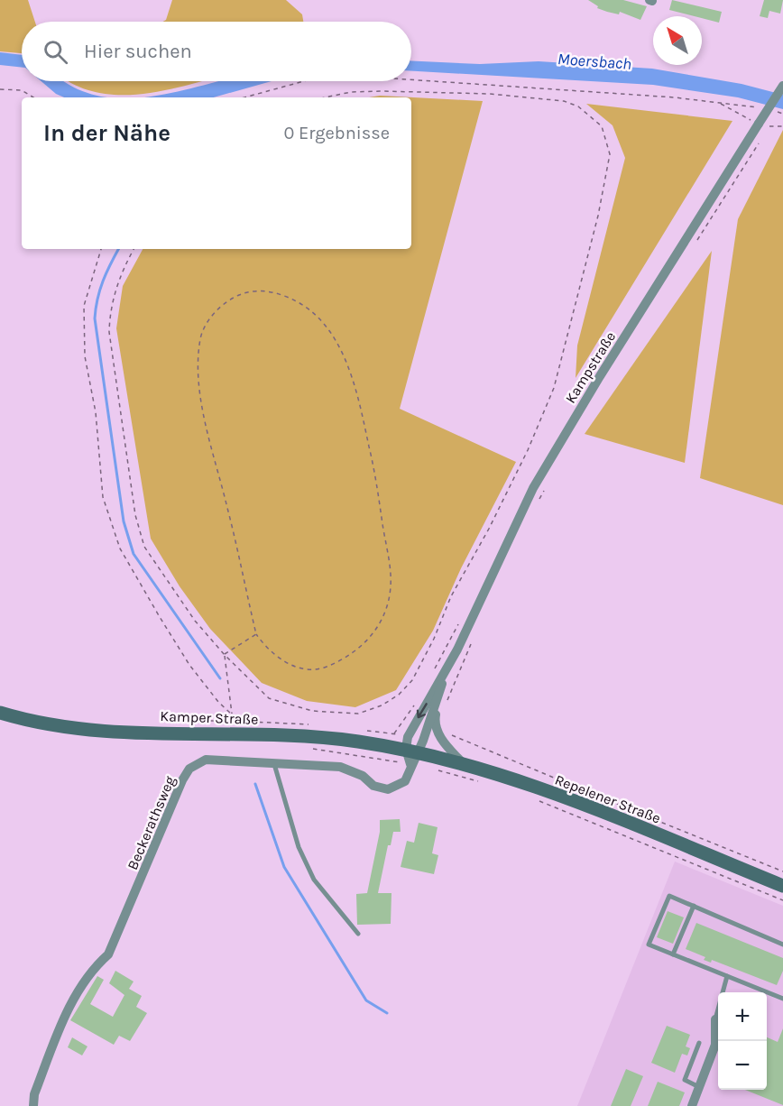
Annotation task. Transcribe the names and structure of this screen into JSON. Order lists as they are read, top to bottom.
{
  "streets": {
    "main road": ["Kamper Straße", "Repelener Straße"],
    "street": ["Kampstraße", "Beckerathsweg"]
  },
  "crossings": [
    ["Kampstraße", "Kamper Straße"],
    ["Kampstraße", "Repelener Straße"],
    ["Kampstraße", "Beckerathsweg"],
    ["Kamper Straße", "Repelener Straße"],
    ["Kamper Straße", "Beckerathsweg"],
    ["Repelener Straße", "Beckerathsweg"]
  ],
  "water": ["Moersbach"],
  "north": "top left",
  "page": {
    "search": "Hier suchen",
    "heading": ["In der Nähe", "0 Ergebnisse"],
    "map_buttons": ["+", "−"]
  }
}
